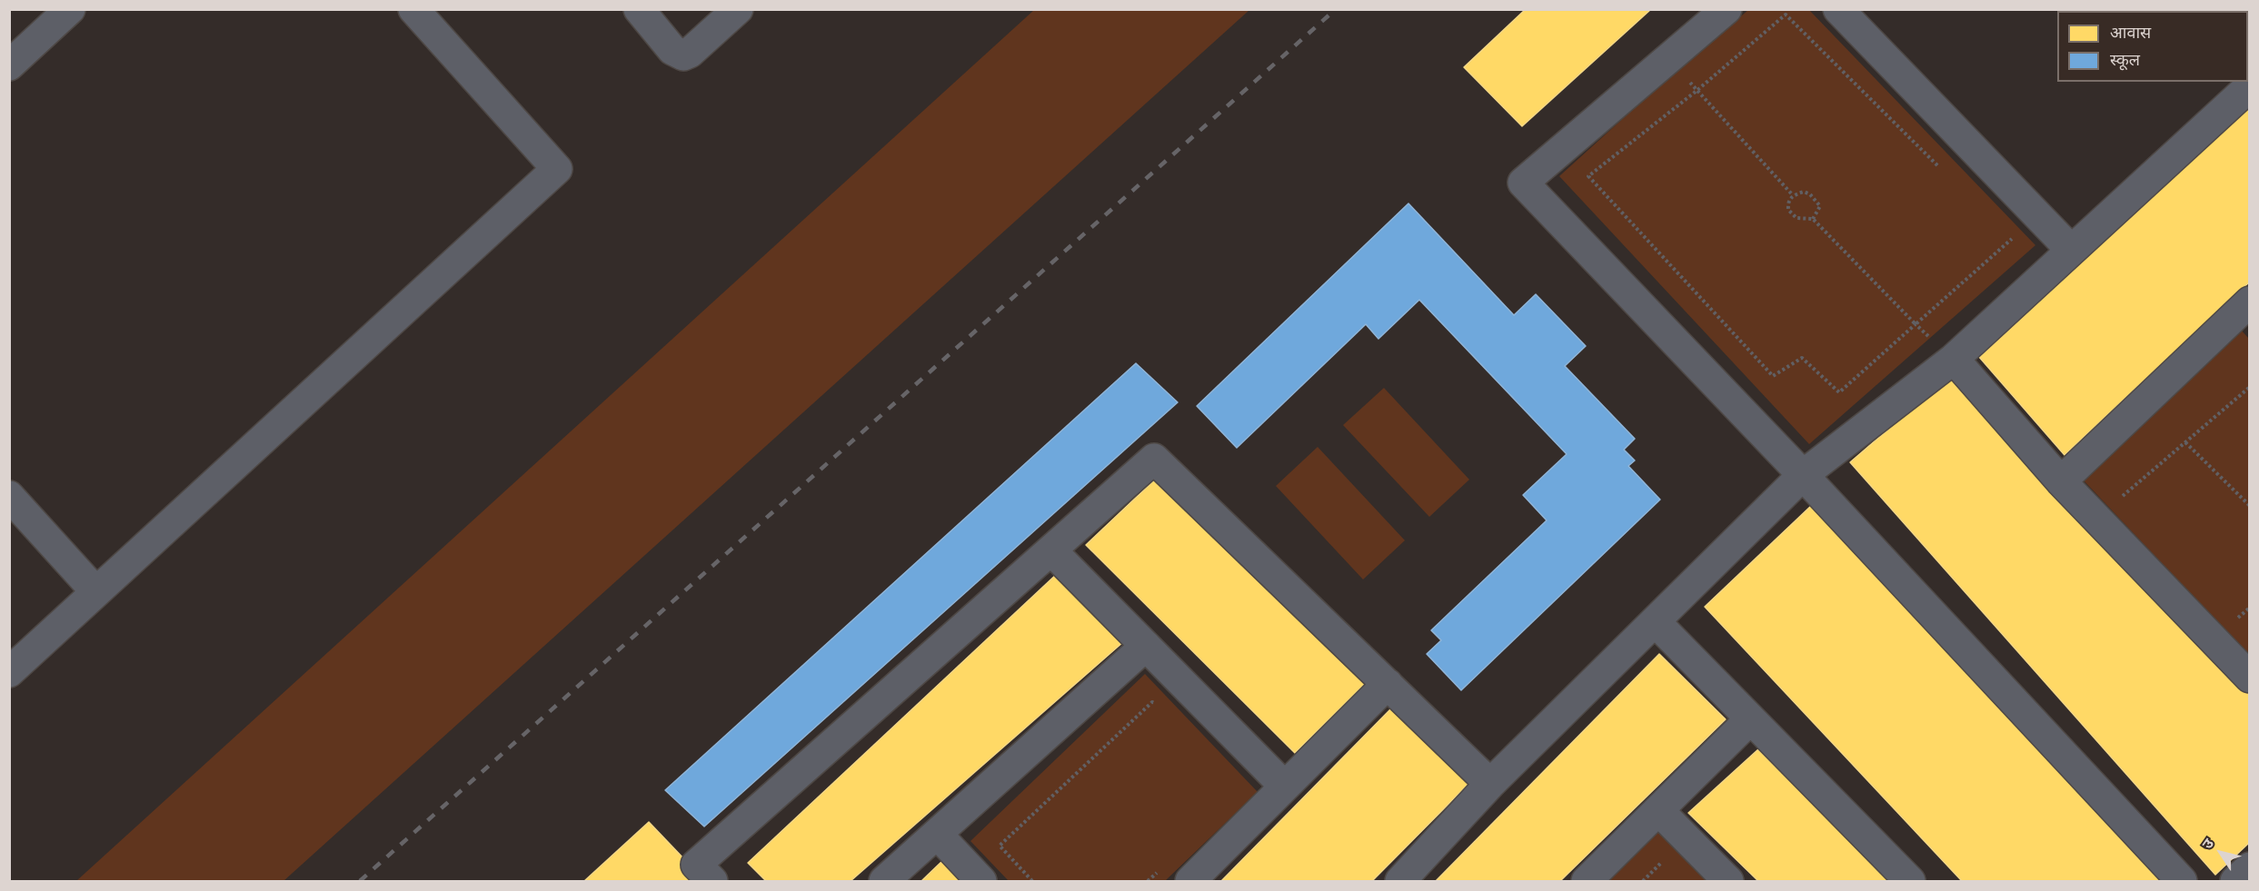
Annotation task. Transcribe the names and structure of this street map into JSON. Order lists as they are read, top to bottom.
{
  "legend": ["आवास", "स्कूल"],
  "north": "top left"
}
